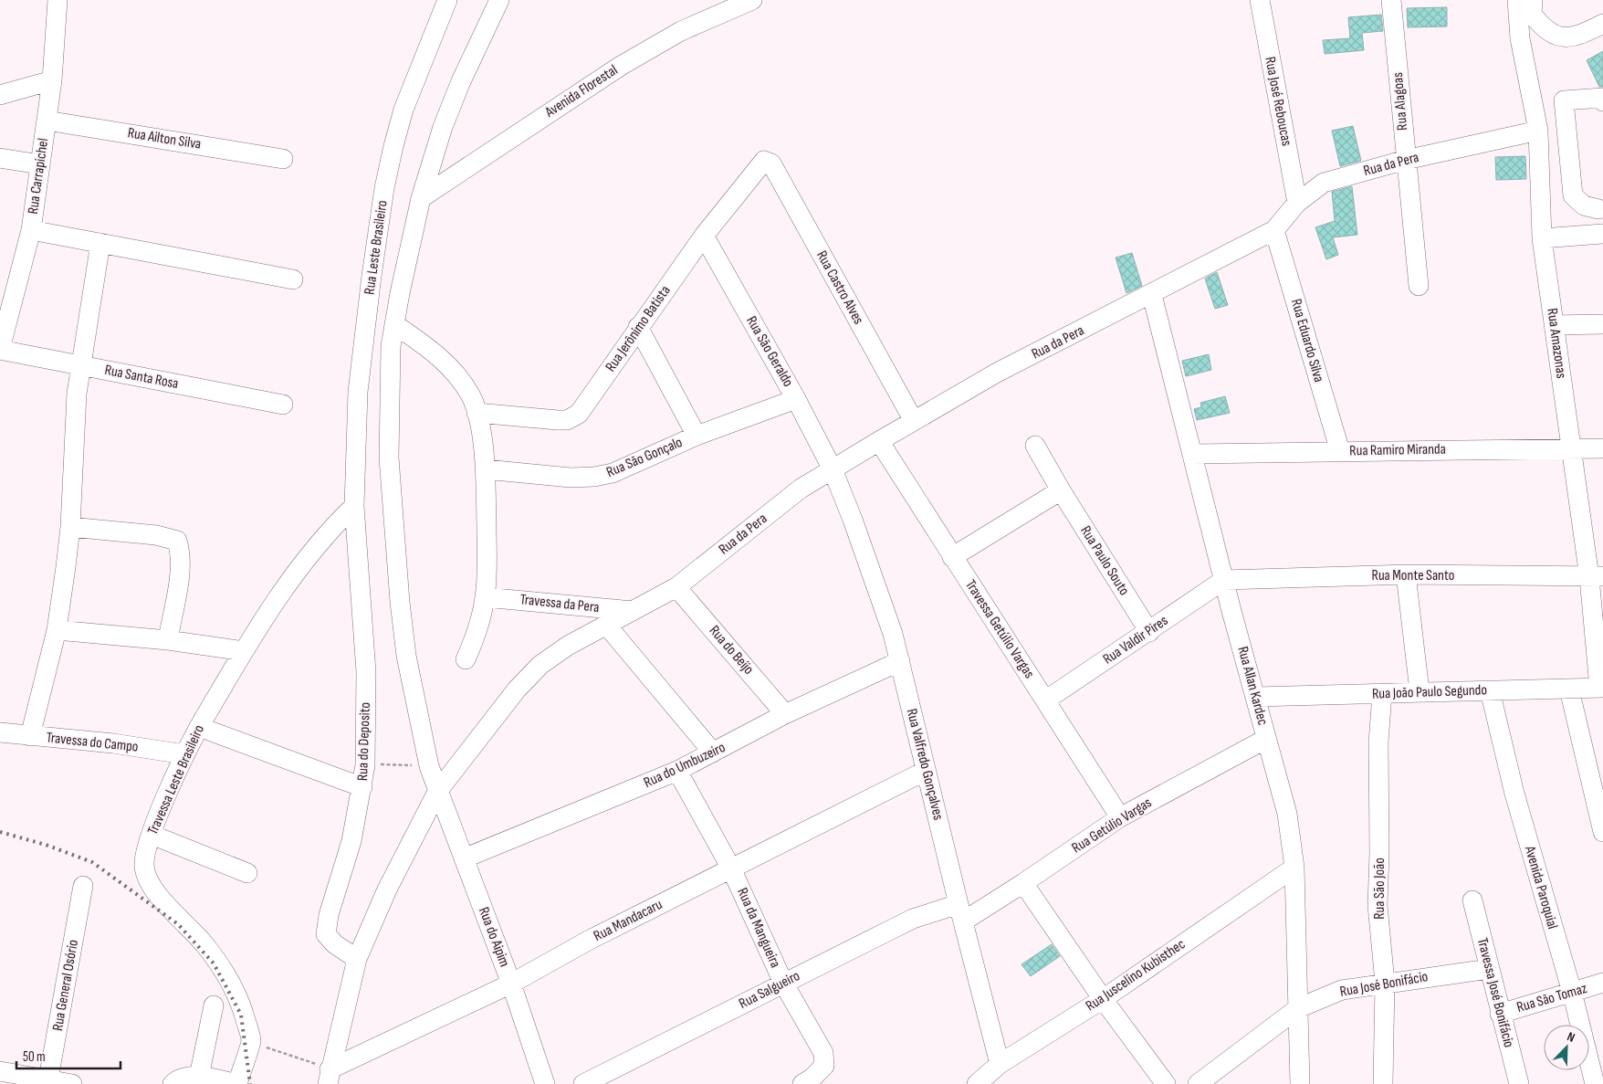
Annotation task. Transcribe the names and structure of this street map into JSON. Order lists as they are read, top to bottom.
{
  "streets": {
    "street": [
      "Avenida Florestal",
      "Rua José Reboucas",
      "Rua Alagoas",
      "Rua Ailton Silva",
      "Rua da Pera",
      "Rua Carrapichel",
      "Rua Leste Brasileiro",
      "Rua Castro Alves",
      "Rua Jerônimo Batista",
      "Rua Eduardo Silva",
      "Rua Amazonas",
      "Rua São Geraldo",
      "Rua Santa Rosa",
      "Rua Ramiro Miranda",
      "Rua São Gonçalo",
      "Rua Paulo Souto",
      "Rua Monte Santo",
      "Travessa da Pera",
      "Travessa Getúlio Vargas",
      "Rua Valdir Pires",
      "Rua do Beijo",
      "Rua Allan Kardec",
      "Rua João Paulo Segundo",
      "Rua do Deposito",
      "Travessa do Campo",
      "Rua Valfredo Gonçalves",
      "Rua do Umbuzeiro",
      "Travessa Leste Brasileiro",
      "Rua Getúlio Vargas",
      "Avenida Paroquial",
      "Rua São João",
      "Rua Mandacaru",
      "Rua da Mangueira",
      "Rua do Aipim",
      "Rua Juscelino Kubisthec",
      "Rua José Bonifácio",
      "Rua General Osório",
      "Rua Salgueiro",
      "Travessa José Bonifácio",
      "Rua São Tomaz"
    ]
  },
  "crossings": [
    ["Avenida Florestal", "Rua do Aipim"],
    ["Rua José Reboucas", "Rua da Pera"],
    ["Rua Alagoas", "Rua da Pera"],
    ["Rua Ailton Silva", "Rua Carrapichel"],
    ["Rua da Pera", "Rua Castro Alves"],
    ["Rua da Pera", "Rua Eduardo Silva"],
    ["Rua da Pera", "Rua Amazonas"],
    ["Rua da Pera", "Rua São Geraldo"],
    ["Rua da Pera", "Travessa da Pera"],
    ["Rua da Pera", "Travessa Getúlio Vargas"],
    ["Rua da Pera", "Rua do Beijo"],
    ["Rua da Pera", "Rua Allan Kardec"],
    ["Rua da Pera", "Rua do Deposito"],
    ["Rua da Pera", "Rua Valfredo Gonçalves"],
    ["Rua da Pera", "Rua Mandacaru"],
    ["Rua da Pera", "Rua do Aipim"],
    ["Rua Carrapichel", "Rua Santa Rosa"],
    ["Rua Leste Brasileiro", "Rua do Deposito"],
    ["Rua Leste Brasileiro", "Travessa Leste Brasileiro"],
    ["Rua Castro Alves", "Rua Jerônimo Batista"],
    ["Rua Jerônimo Batista", "Rua São Geraldo"],
    ["Rua Eduardo Silva", "Rua Ramiro Miranda"],
    ["Rua Amazonas", "Rua Ramiro Miranda"],
    ["Rua Amazonas", "Rua Monte Santo"],
    ["Rua Amazonas", "Rua João Paulo Segundo"],
    ["Rua São Geraldo", "Rua São Gonçalo"],
    ["Rua São Geraldo", "Rua Valfredo Gonçalves"],
    ["Rua Ramiro Miranda", "Rua Allan Kardec"],
    ["Rua Paulo Souto", "Rua Valdir Pires"],
    ["Rua Monte Santo", "Rua Valdir Pires"],
    ["Rua Monte Santo", "Rua Allan Kardec"],
    ["Travessa Getúlio Vargas", "Rua Valdir Pires"],
    ["Travessa Getúlio Vargas", "Rua Getúlio Vargas"],
    ["Rua Valdir Pires", "Rua Allan Kardec"],
    ["Rua do Beijo", "Rua do Umbuzeiro"],
    ["Rua Allan Kardec", "Rua João Paulo Segundo"],
    ["Rua Allan Kardec", "Rua Getúlio Vargas"],
    ["Rua Allan Kardec", "Rua Juscelino Kubisthec"],
    ["Rua Allan Kardec", "Rua José Bonifácio"],
    ["Rua João Paulo Segundo", "Avenida Paroquial"],
    ["Rua João Paulo Segundo", "Rua São João"],
    ["Rua do Deposito", "Travessa Leste Brasileiro"],
    ["Travessa do Campo", "Travessa Leste Brasileiro"],
    ["Rua Valfredo Gonçalves", "Rua do Umbuzeiro"],
    ["Rua Valfredo Gonçalves", "Rua Getúlio Vargas"],
    ["Rua Valfredo Gonçalves", "Rua Mandacaru"],
    ["Rua Valfredo Gonçalves", "Rua Juscelino Kubisthec"],
    ["Rua Valfredo Gonçalves", "Rua Salgueiro"],
    ["Rua do Umbuzeiro", "Rua da Mangueira"],
    ["Rua do Umbuzeiro", "Rua do Aipim"],
    ["Rua Getúlio Vargas", "Rua Salgueiro"],
    ["Avenida Paroquial", "Rua São Tomaz"],
    ["Rua São João", "Rua José Bonifácio"],
    ["Rua Mandacaru", "Rua da Mangueira"],
    ["Rua Mandacaru", "Rua do Aipim"],
    ["Rua da Mangueira", "Rua Salgueiro"],
    ["Rua José Bonifácio", "Travessa José Bonifácio"],
    ["Travessa José Bonifácio", "Rua São Tomaz"]
  ],
  "scale_bar": "50 m",
  "north": "top right"
}
